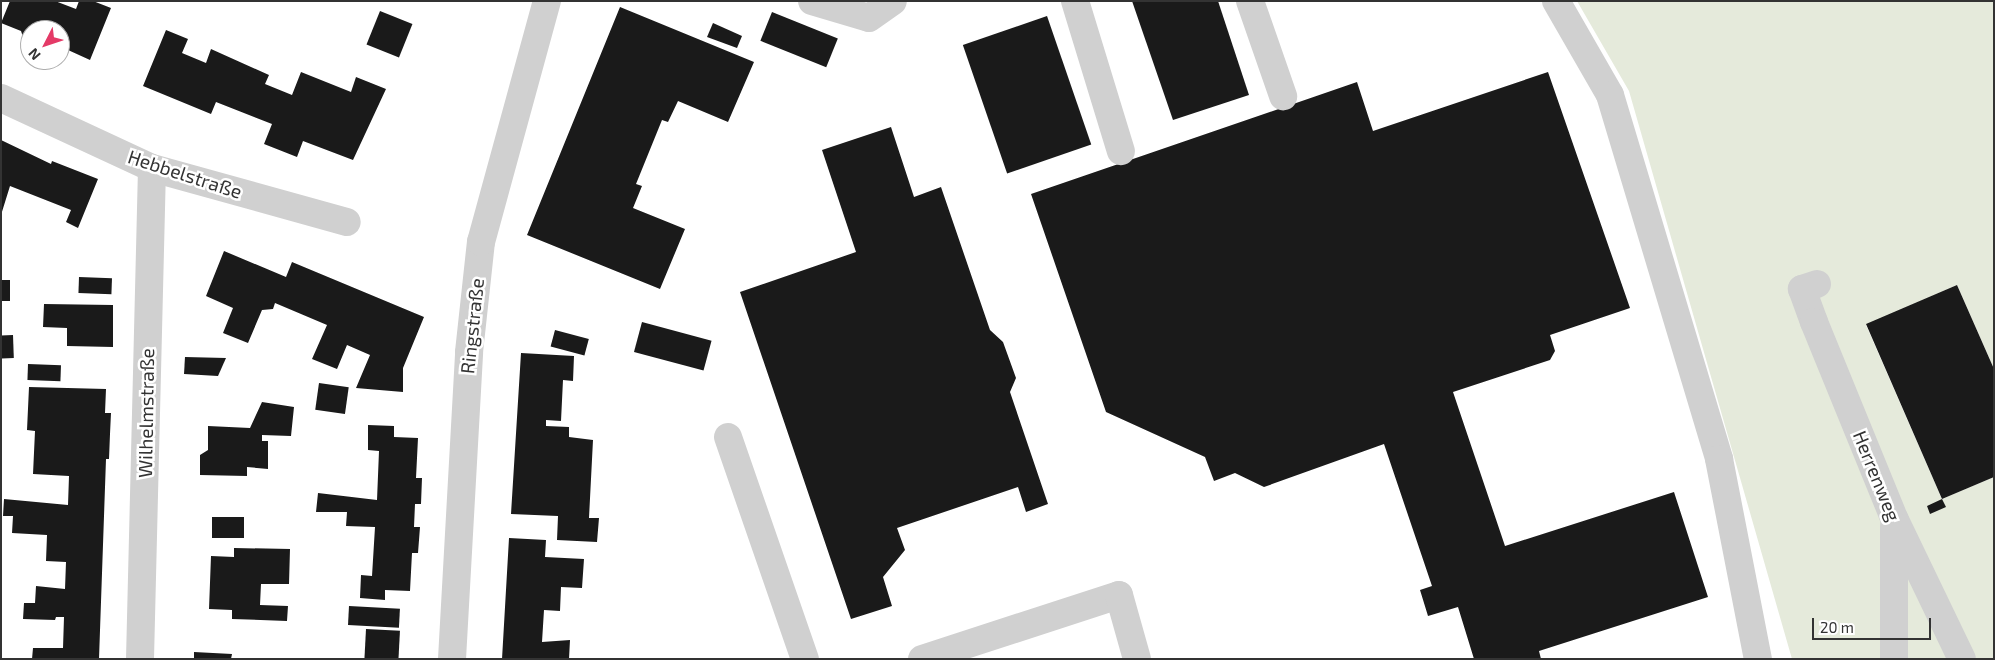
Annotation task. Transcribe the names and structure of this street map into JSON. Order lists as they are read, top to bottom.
{
  "streets": {
    "street": [
      "Hebbelstraße",
      "Ringstraße",
      "Wilhelmstraße",
      "Herrenweg"
    ]
  },
  "crossings": [
    ["Hebbelstraße", "Wilhelmstraße"]
  ],
  "scale_bar": "20 m",
  "north": "bottom left"
}
